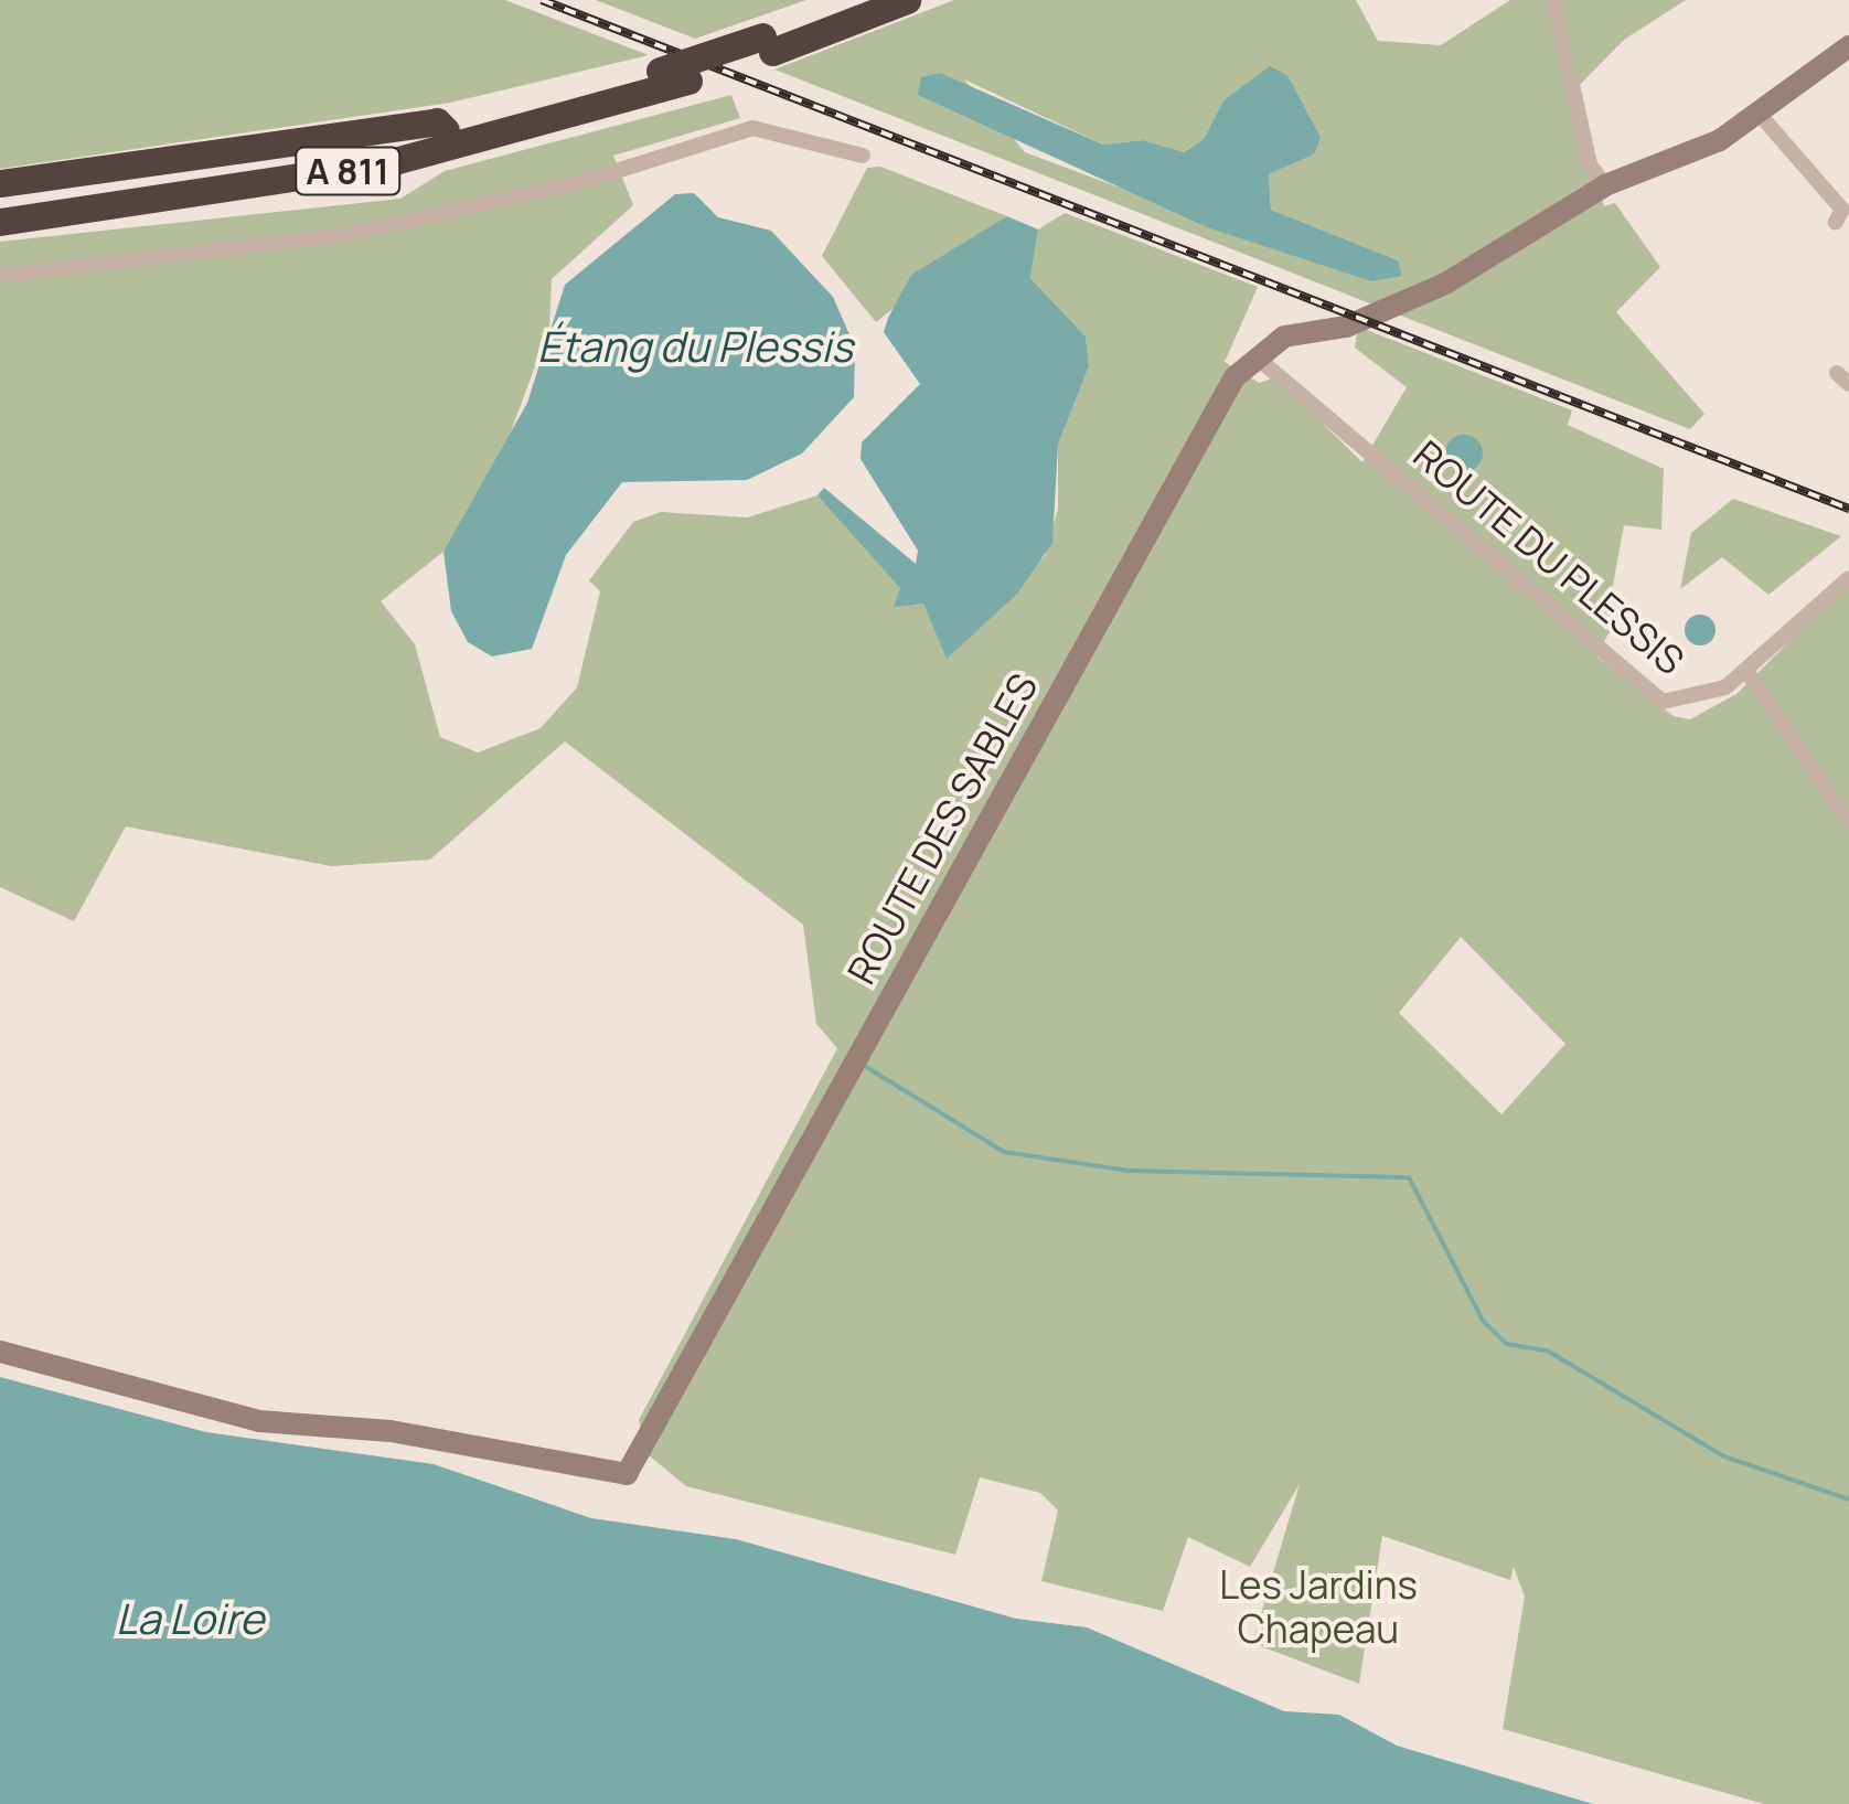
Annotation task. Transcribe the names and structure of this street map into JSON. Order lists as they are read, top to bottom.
{
  "streets": {
    "highway": ["A 811"],
    "street": ["ROUTE DU PLESSIS", "ROUTE DES SABLES"]
  },
  "crossings": [
    ["ROUTE DU PLESSIS", "ROUTE DES SABLES"]
  ],
  "water": ["Étang du Plessis", "La Loire"],
  "parks": ["Les Jardins Chapeau"]
}
